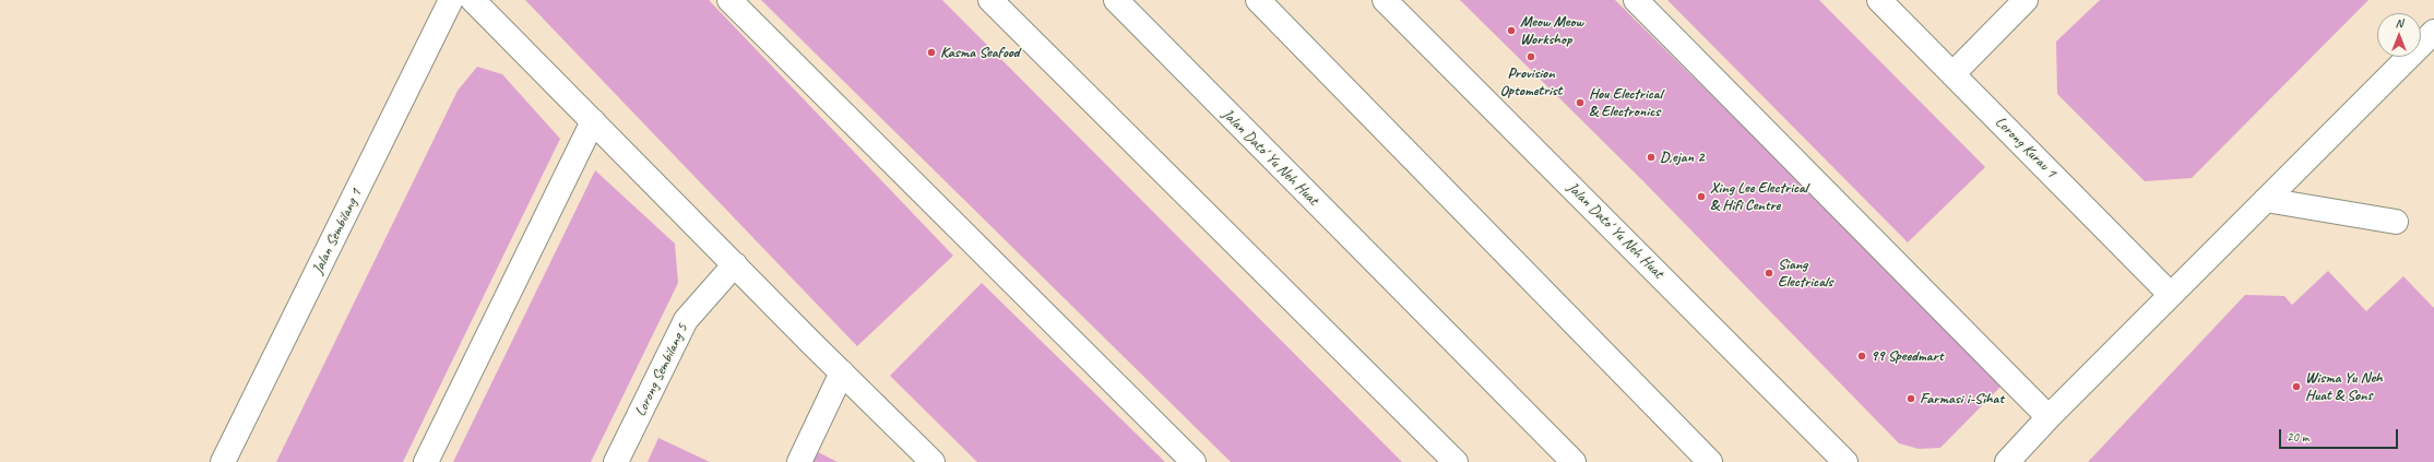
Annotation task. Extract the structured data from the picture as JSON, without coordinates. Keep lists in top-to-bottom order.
{
  "streets": {
    "street": [
      "Lorong Kurau 1",
      "Jalan Dato' Yu Neh Huat",
      "Jalan Sembilang 1",
      "Lorong Sembilang 5"
    ]
  },
  "places": [
    "Meow Meow Workshop",
    "Kasma Seafood",
    "Provision Optometrist",
    "Hou Electrical & Electronics",
    "D,ejan 2",
    "Xing Lee Electrical & Hifi Centre",
    "Siang Electricals",
    "99 Speedmart",
    "Wisma Yu Neh Huat & Sons",
    "Farmasi i-Sihat"
  ],
  "scale_bar": "20 m",
  "north": "top"
}
